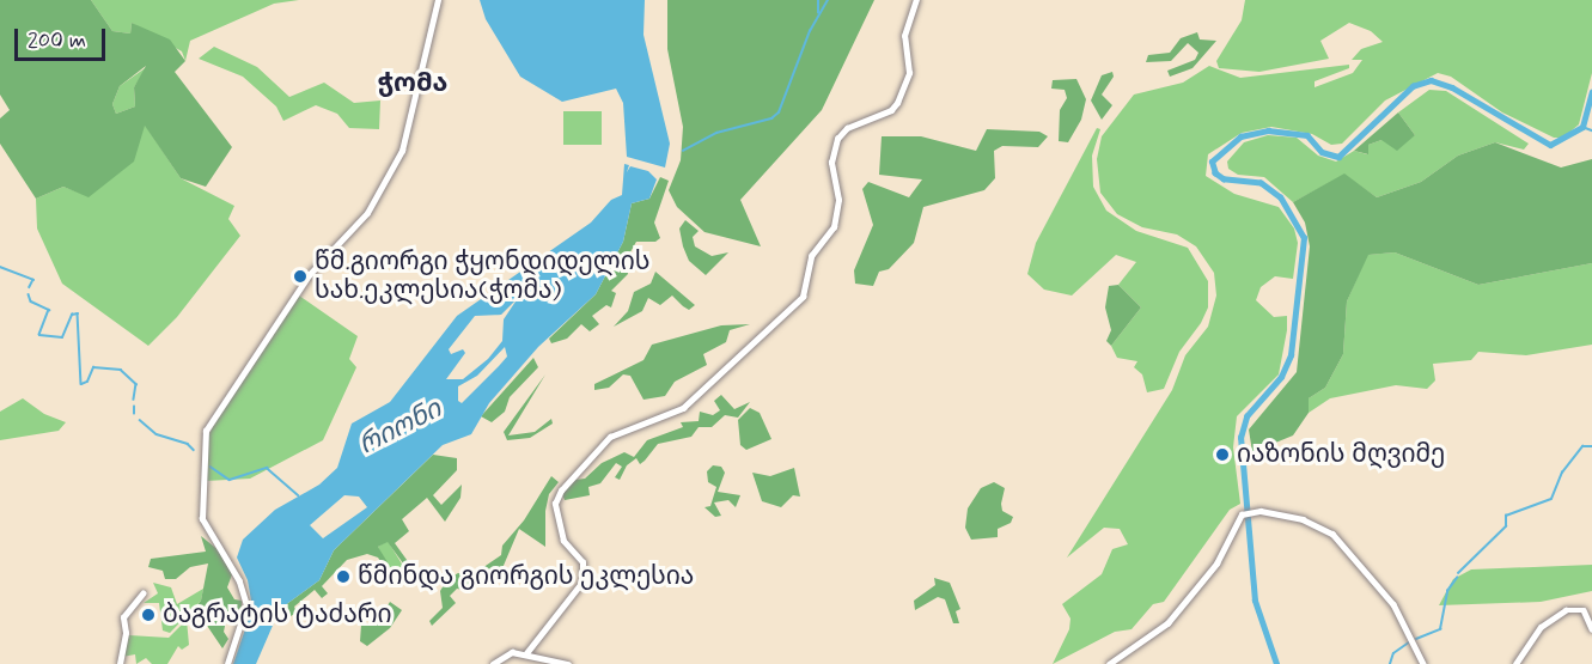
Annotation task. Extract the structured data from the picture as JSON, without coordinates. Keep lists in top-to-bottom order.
{
  "districts": ["ჭომა"],
  "water": ["რიონი"],
  "places": [
    "წმ.გიორგი ჭყონდიდელის სახ.ეკლესია(ჭომა)",
    "იაზონის მღვიმე",
    "წმინდა გიორგის ეკლესია",
    "ბაგრატის ტაძარი"
  ],
  "scale_bar": "200 m"
}
